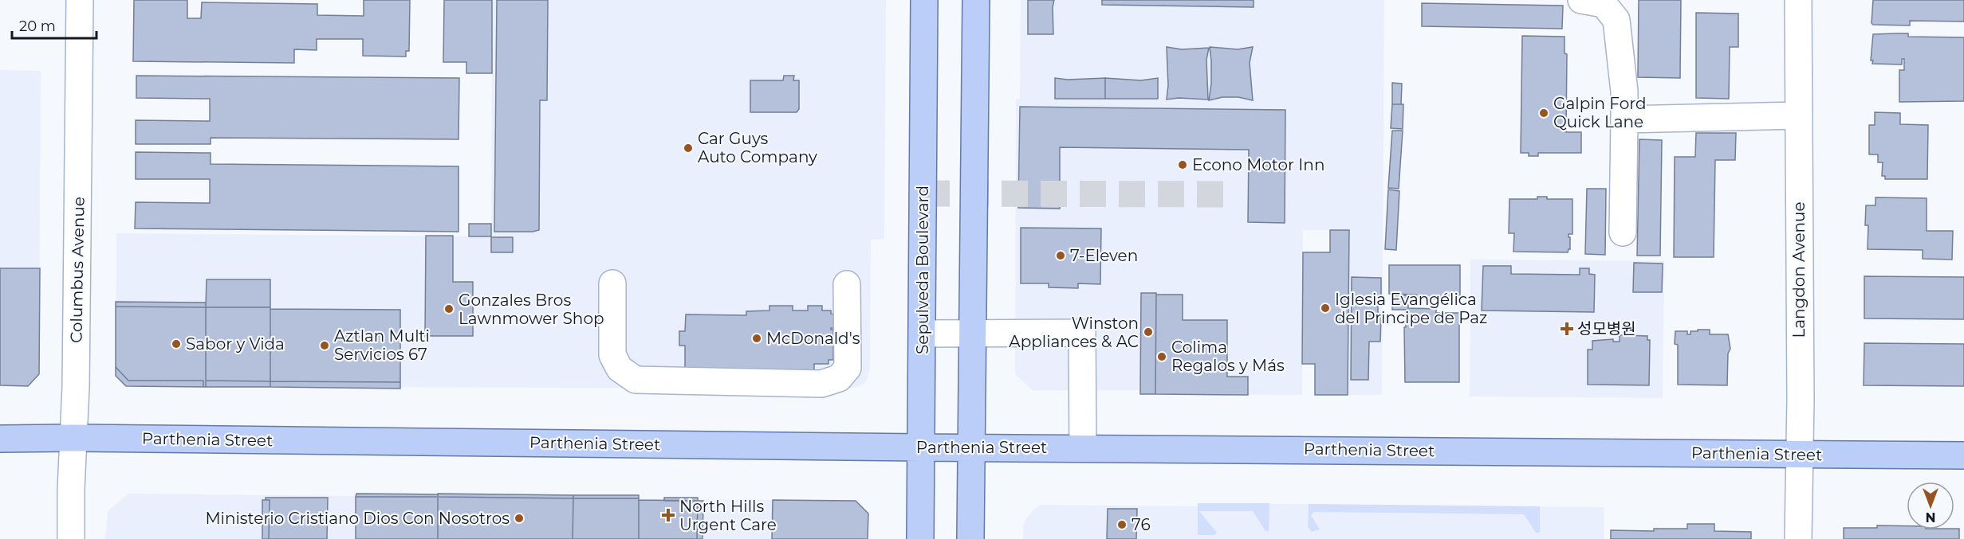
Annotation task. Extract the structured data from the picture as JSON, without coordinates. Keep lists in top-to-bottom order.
{
  "streets": {
    "main road": ["Sepulveda Boulevard", "Parthenia Street"],
    "street": ["Columbus Avenue", "Langdon Avenue"]
  },
  "crossings": [
    ["Columbus Avenue", "Parthenia Street"],
    ["Sepulveda Boulevard", "Parthenia Street"],
    ["Langdon Avenue", "Parthenia Street"]
  ],
  "places": {
    "other": [
      "Galpin Ford Quick Lane",
      "Car Guys Auto Company",
      "Econo Motor Inn",
      "7-Eleven",
      "Iglesia Evangélica del Principe de Paz",
      "Gonzales Bros Lawnmower Shop",
      "Winston Appliances & AC",
      "McDonald's",
      "Sabor y Vida",
      "Aztlan Multi Servicios 67",
      "Colima Regalos y Más",
      "Ministerio Cristiano Dios Con Nosotros",
      "76"
    ],
    "health": ["성모병원", "North Hills Urgent Care"]
  },
  "scale_bar": "20 m",
  "north": "bottom"
}
